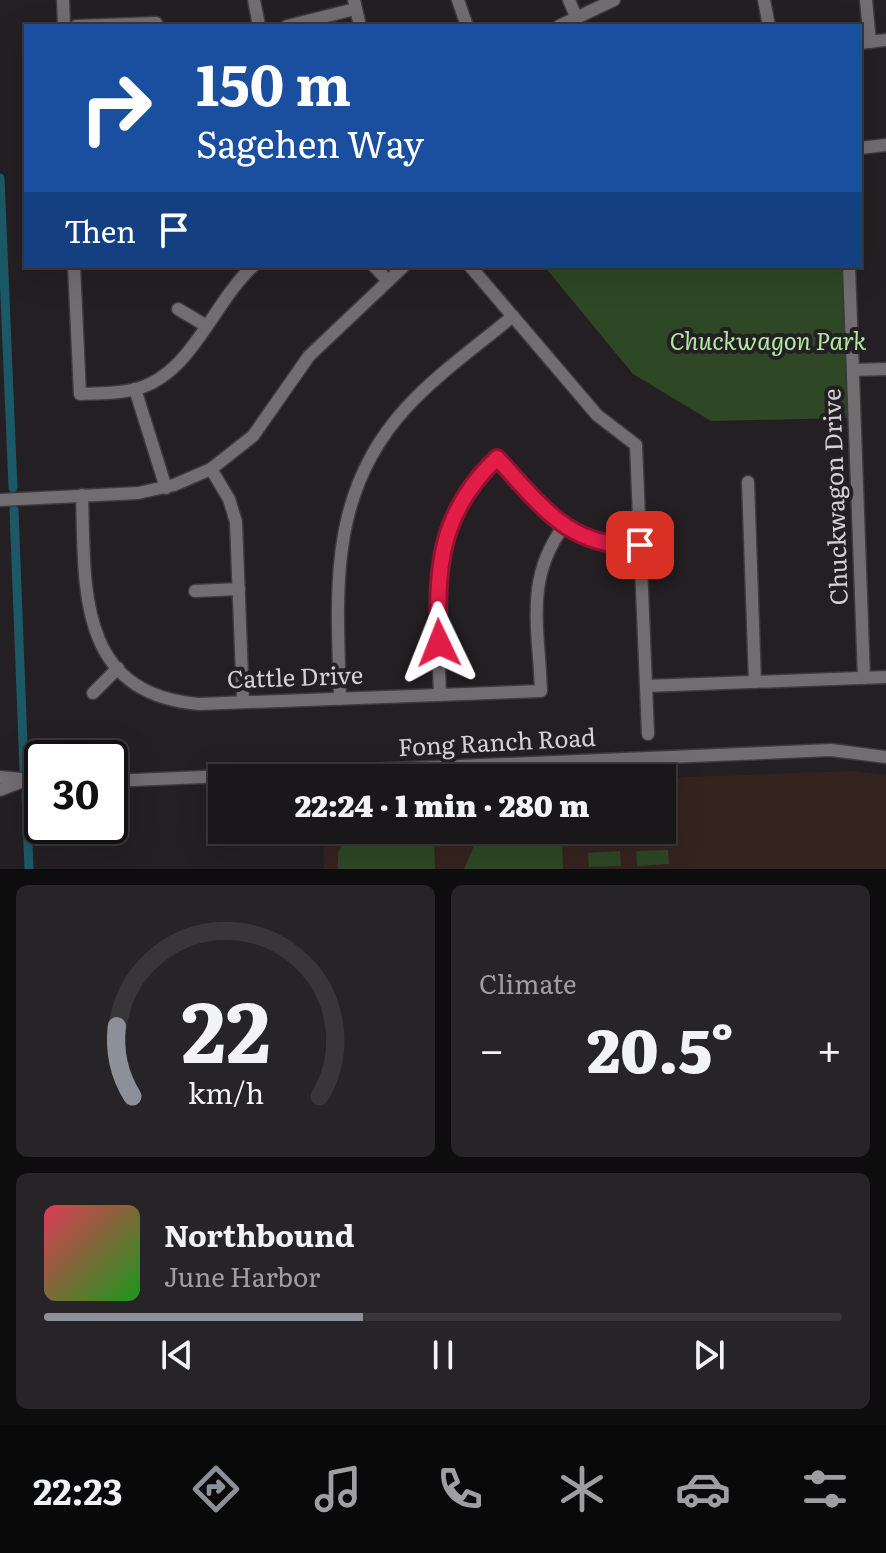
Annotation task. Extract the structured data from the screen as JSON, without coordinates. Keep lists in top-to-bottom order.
{
  "streets": {
    "street": ["Chuckwagon Drive", "Cattle Drive", "Fong Ranch Road"]
  },
  "parks": ["Chuckwagon Park"],
  "page": {
    "turn": ["150 m", "Sagehen Way"],
    "then": "Then",
    "limit": "30",
    "trip": "22:24 · 1 min · 280 m",
    "tile": "Climate",
    "heat": ["−", "20.5°", "+"],
    "song": ["Northbound", "June Harbor"],
    "tabs": "22:23",
    "gauge": ["22", "km/h"]
  }
}
